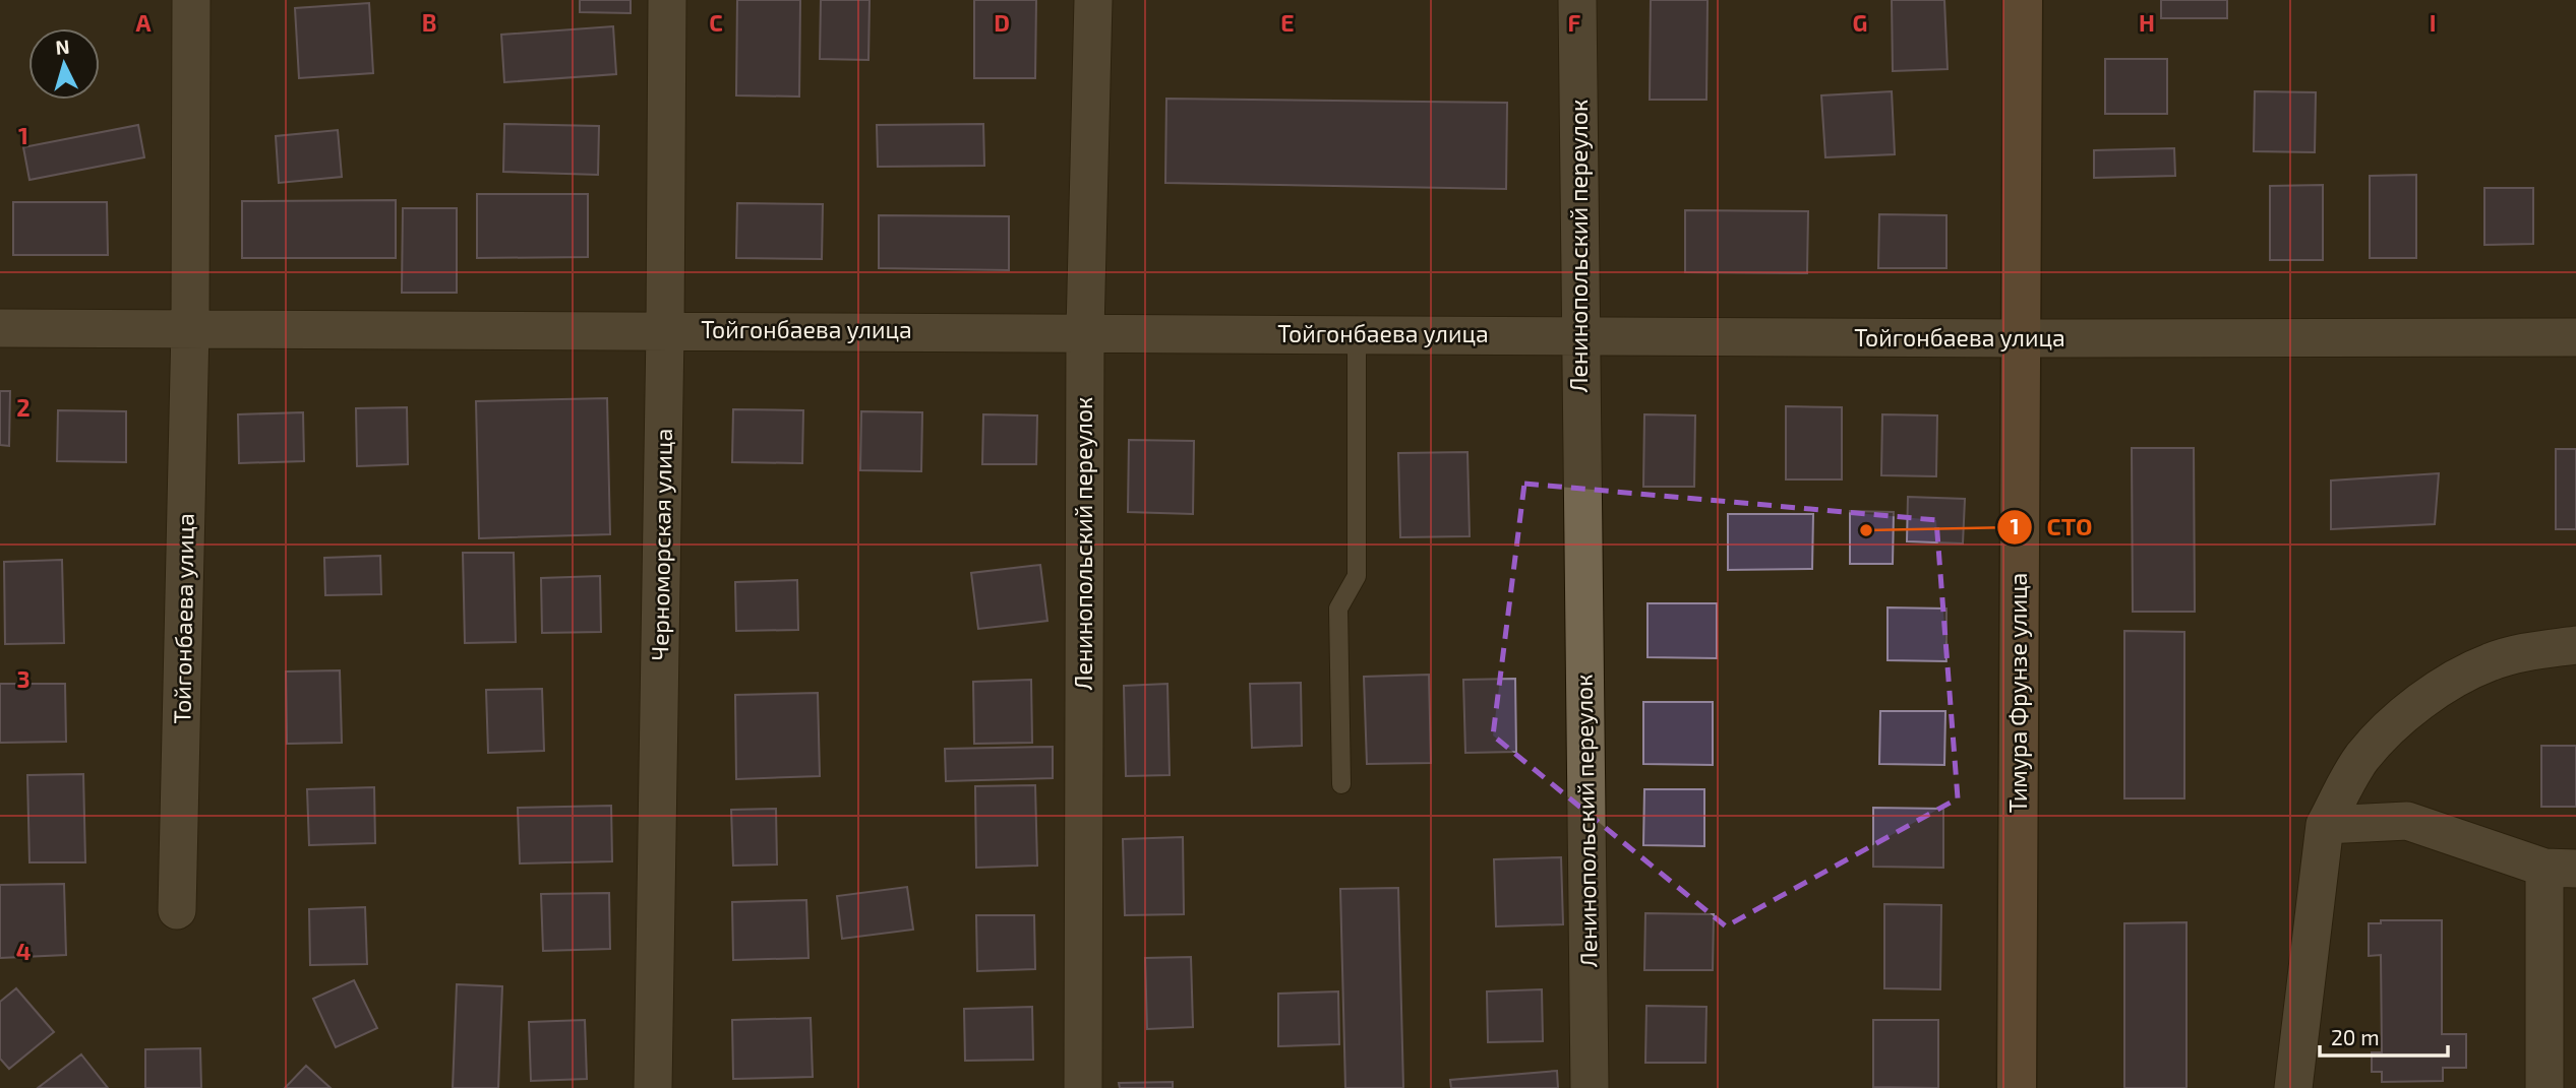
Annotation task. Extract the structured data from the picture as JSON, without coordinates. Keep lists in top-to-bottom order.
{
  "streets": {
    "main road": ["Тимура Фрунзе улица"],
    "street": ["Ленинопольский переулок", "Тойгонбаева улица", "Черноморская улица"]
  },
  "crossings": [
    ["Ленинопольский переулок", "Тойгонбаева улица"],
    ["Тойгонбаева улица", "Черноморская улица"],
    ["Тойгонбаева улица", "Тимура Фрунзе улица"]
  ],
  "places": ["СТО"],
  "scale_bar": "20 m",
  "north": "top",
  "grid": {
    "columns": [
      "A",
      "B",
      "C",
      "D",
      "E",
      "F",
      "G",
      "H",
      "I"
    ],
    "rows": [
      "1",
      "2",
      "3",
      "4"
    ]
  }
}
